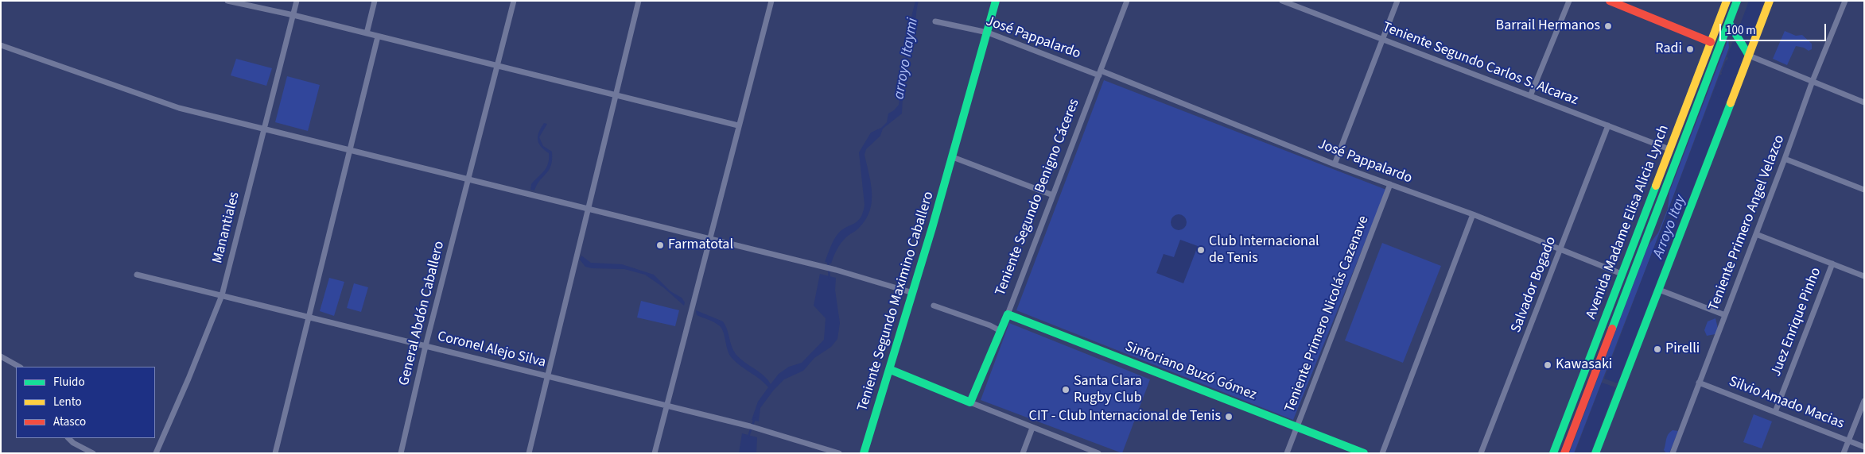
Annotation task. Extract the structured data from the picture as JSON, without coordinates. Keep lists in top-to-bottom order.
{
  "streets": {
    "main road": [
      "Teniente Segundo Benigno Cáceres",
      "Avenida Madame Elisa Alicia Lynch",
      "Teniente Segundo Maximino Caballero",
      "Sinforiano Buzó Gómez"
    ],
    "street": [
      "José Pappalardo",
      "Teniente Segundo Carlos S. Alcaraz",
      "Teniente Primero Angel Velazco",
      "Manantiales",
      "Salvador Bogado",
      "General Abdón Caballero",
      "Teniente Primero Nicolás Cazenave",
      "Juez Enrique Pinho",
      "Coronel Alejo Silva",
      "Silvio Amado Macias"
    ]
  },
  "crossings": [
    ["José Pappalardo", "Teniente Segundo Benigno Cáceres"],
    ["José Pappalardo", "Avenida Madame Elisa Alicia Lynch"],
    ["José Pappalardo", "Salvador Bogado"],
    ["José Pappalardo", "Teniente Segundo Maximino Caballero"],
    ["José Pappalardo", "Teniente Primero Nicolás Cazenave"],
    ["Teniente Segundo Carlos S. Alcaraz", "Avenida Madame Elisa Alicia Lynch"],
    ["Teniente Segundo Carlos S. Alcaraz", "Salvador Bogado"],
    ["Teniente Segundo Benigno Cáceres", "Sinforiano Buzó Gómez"],
    ["Teniente Primero Angel Velazco", "Silvio Amado Macias"],
    ["Manantiales", "Coronel Alejo Silva"],
    ["General Abdón Caballero", "Coronel Alejo Silva"],
    ["Teniente Primero Nicolás Cazenave", "Sinforiano Buzó Gómez"],
    ["Juez Enrique Pinho", "Silvio Amado Macias"]
  ],
  "water": ["arroyo Itaymi", "Arroyo Itay"],
  "places": [
    "Barrail Hermanos",
    "Radi",
    "Farmatotal",
    "Club Internacional de Tenis",
    "Pirelli",
    "Kawasaki",
    "Santa Clara Rugby Club",
    "CIT - Club Internacional de Tenis"
  ],
  "legend": ["Fluido", "Lento", "Atasco"],
  "scale_bar": "100 m"
}
